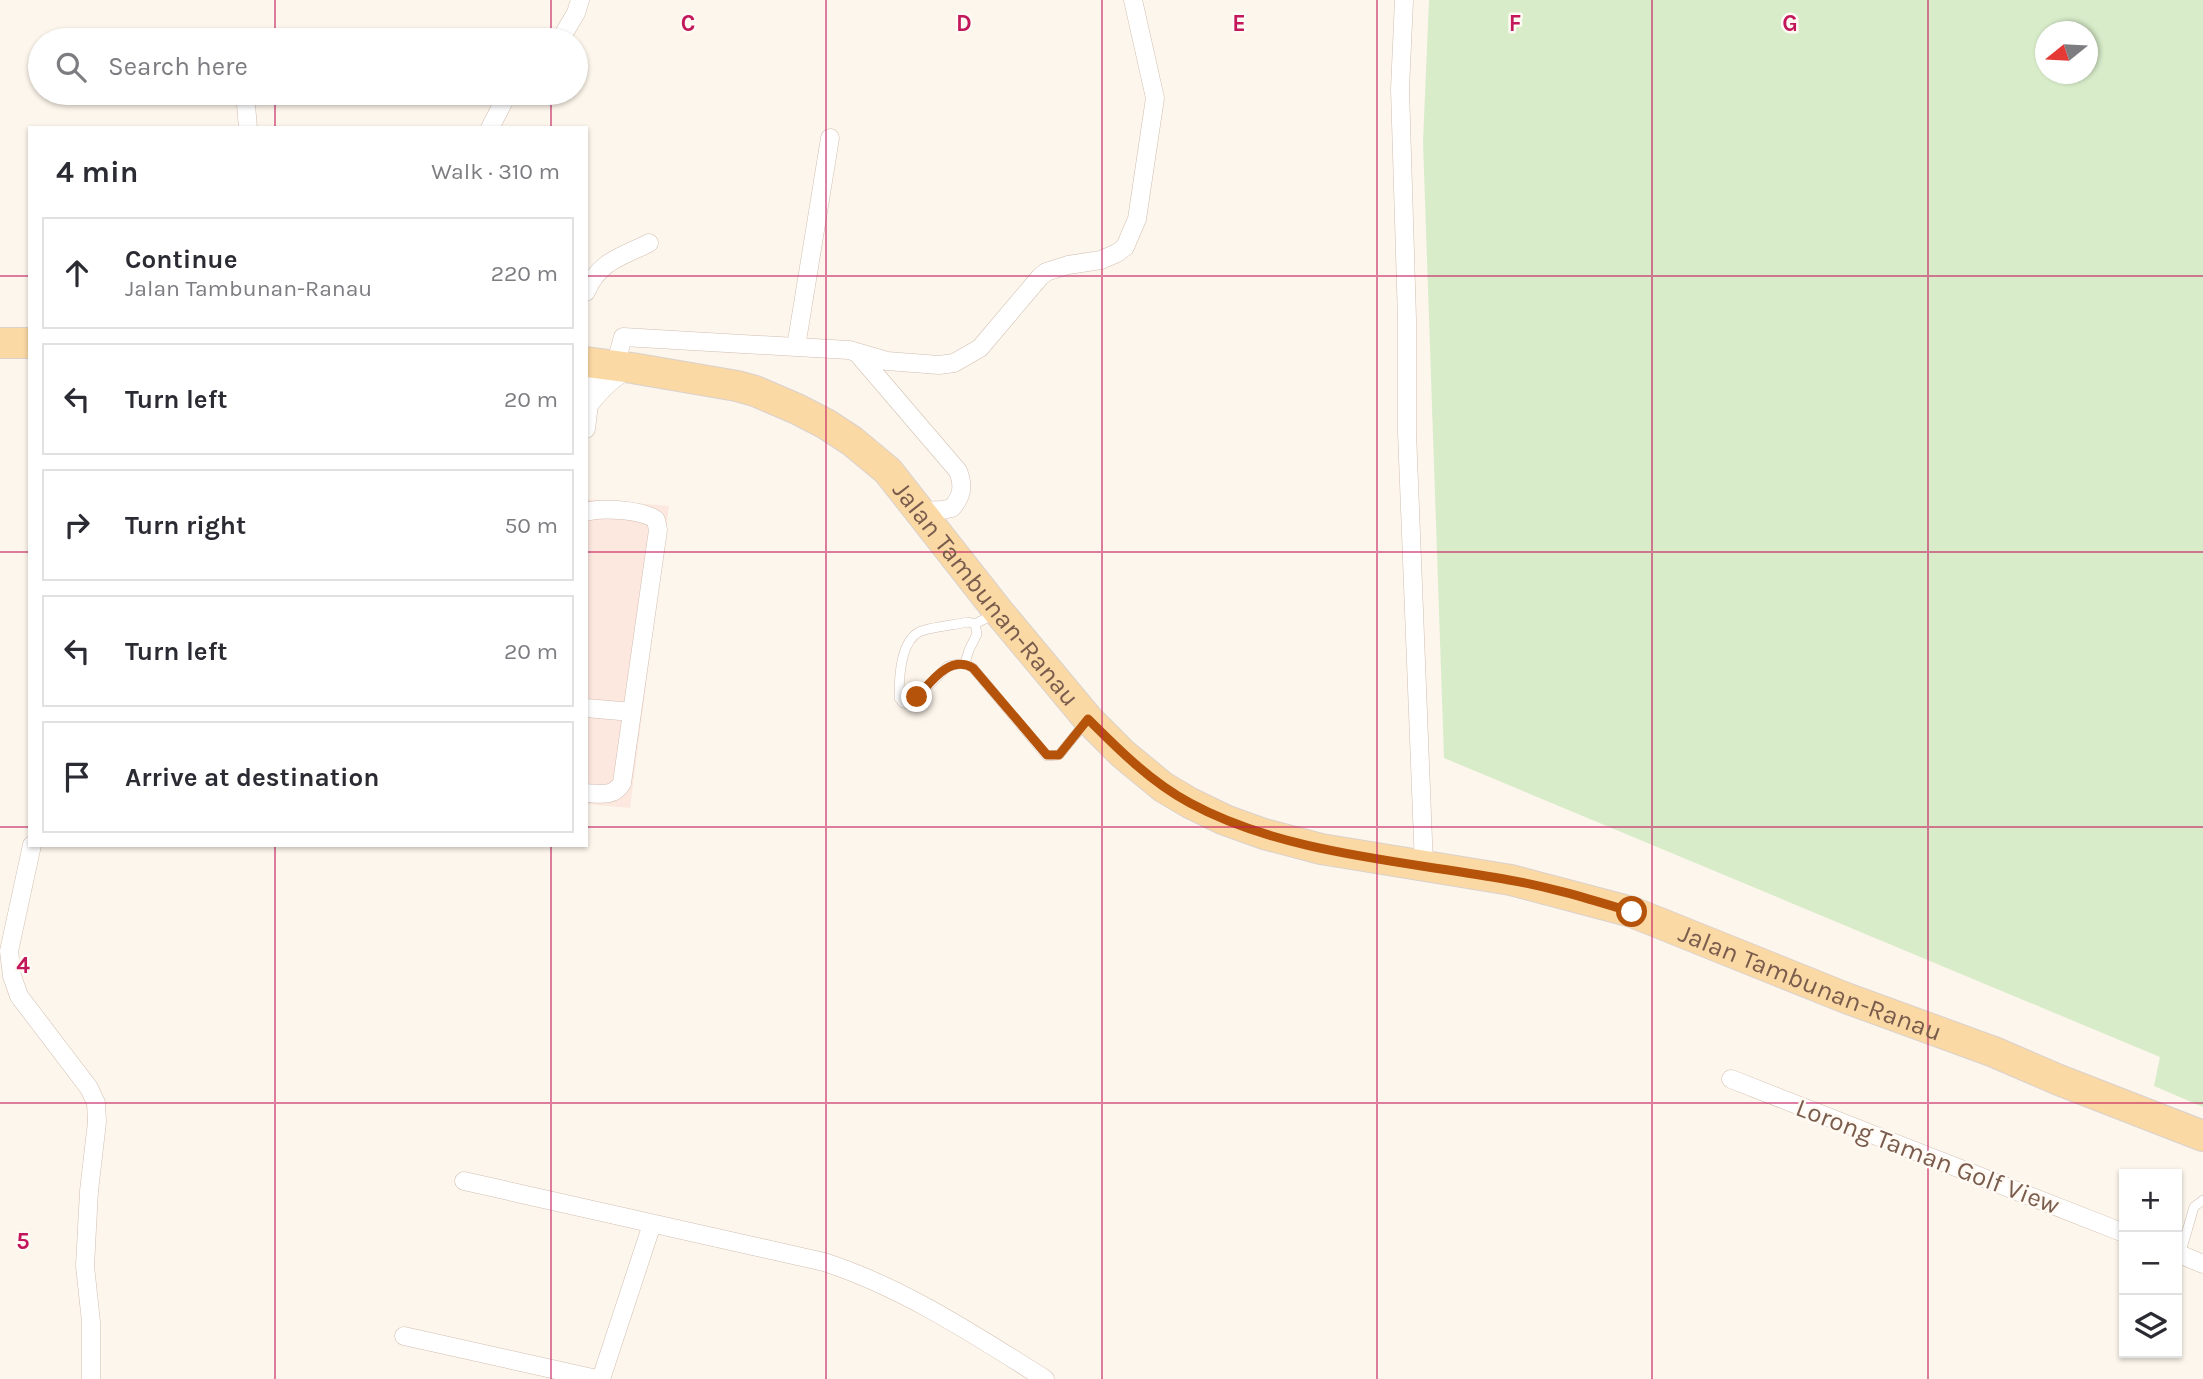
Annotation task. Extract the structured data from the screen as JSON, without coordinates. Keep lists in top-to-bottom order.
{
  "streets": {
    "main road": ["Jalan Tambunan-Ranau"],
    "street": ["Lorong Taman Golf View"]
  },
  "north": "left",
  "page": {
    "search": "Search here",
    "heading": ["4 min", "Walk · 310 m"],
    "list": [
      ["Continue", "Jalan Tambunan-Ranau", "220 m"],
      ["Turn left", "20 m"],
      ["Turn right", "50 m"],
      ["Turn left", "20 m"],
      "Arrive at destination"
    ],
    "map_buttons": ["+", "−"]
  },
  "grid": {
    "columns": [
      "C",
      "D",
      "E",
      "F",
      "G"
    ],
    "rows": ["4", "5"]
  }
}
